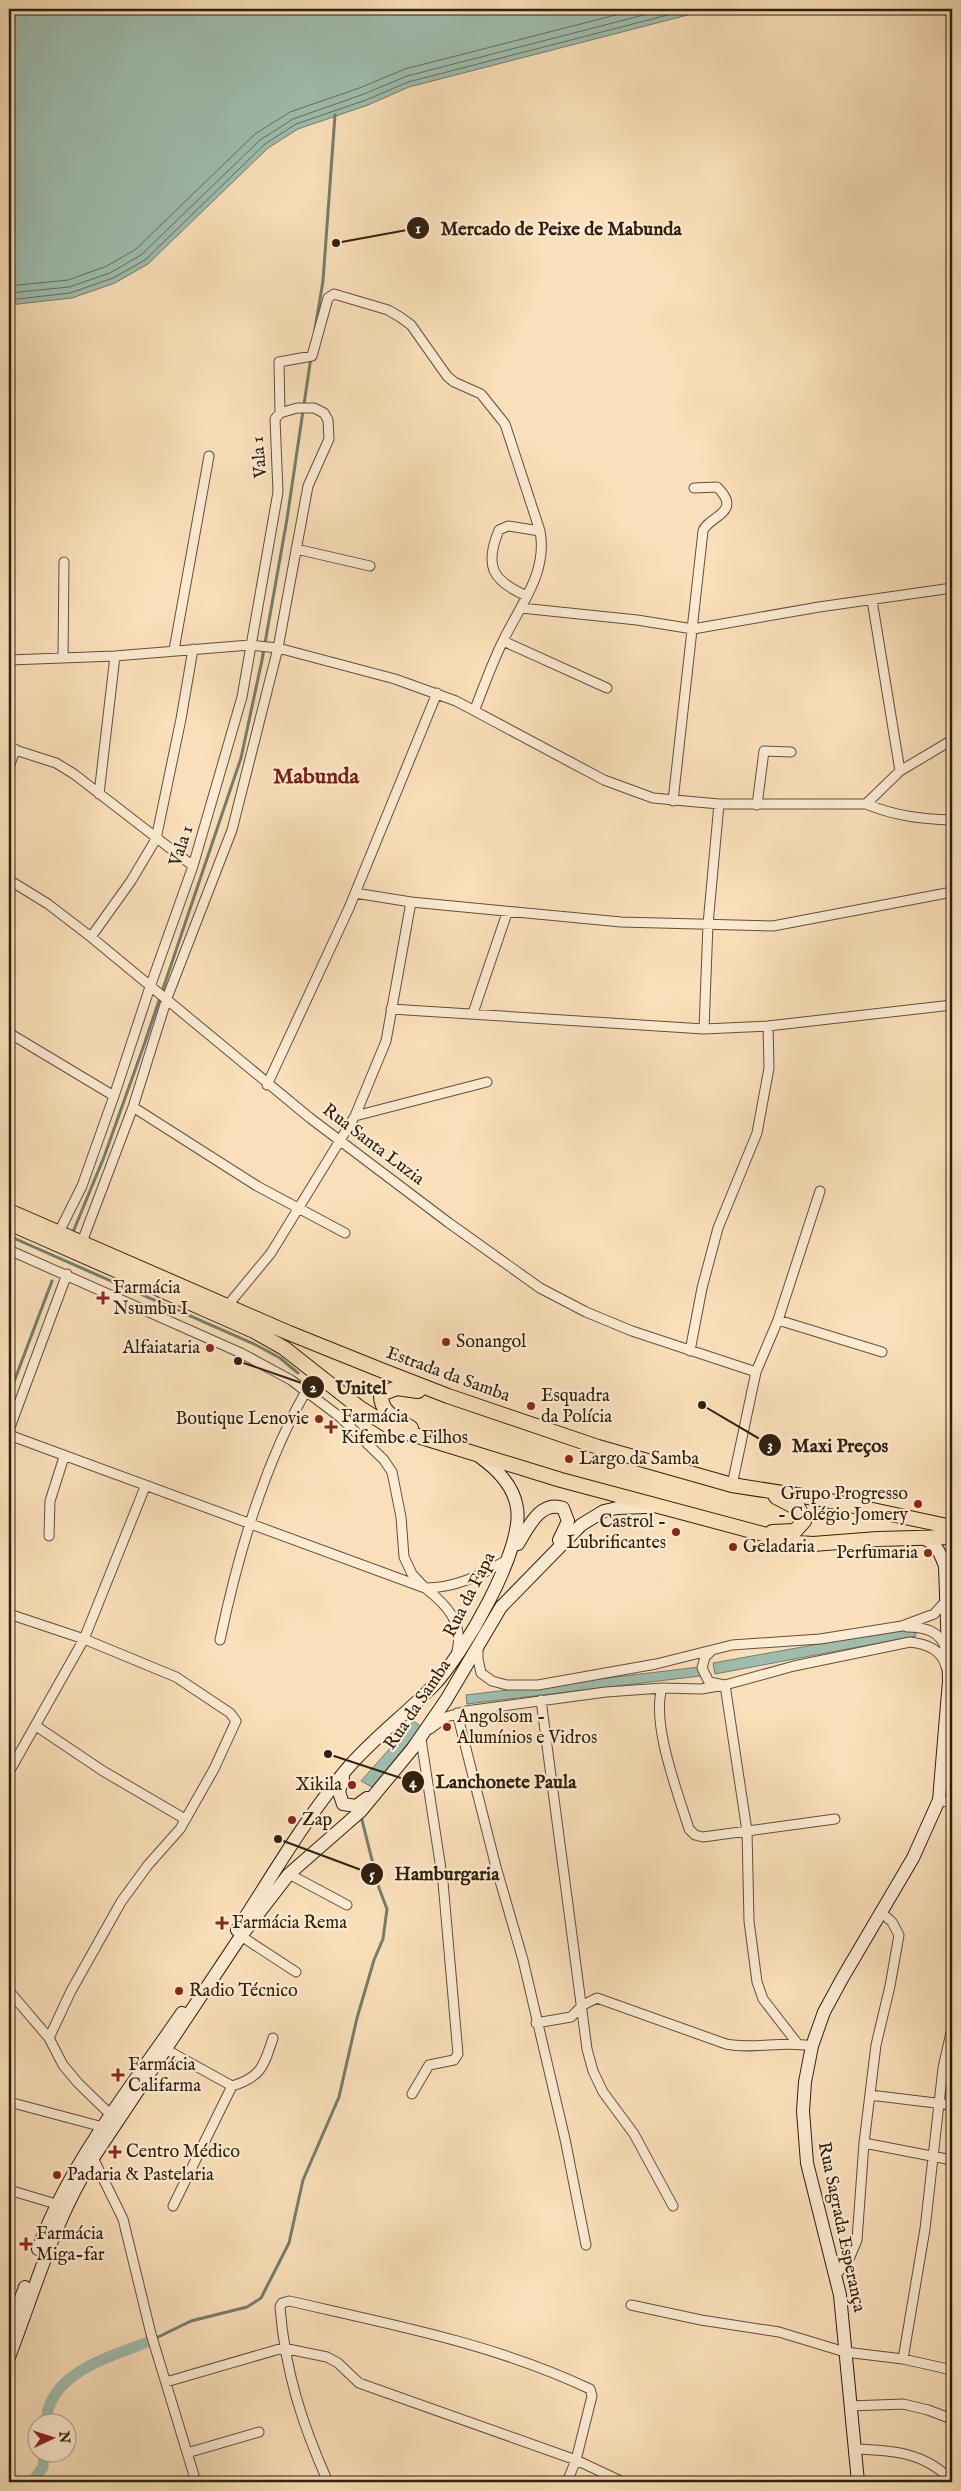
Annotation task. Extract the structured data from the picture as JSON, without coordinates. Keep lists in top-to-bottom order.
{
  "streets": {
    "main road": [
      "Estrada da Samba",
      "Rua da Fapa",
      "Rua da Samba",
      "Rua Sagrada Esperança"
    ],
    "street": ["Vala 1", "Rua Santa Luzia"]
  },
  "crossings": [
    ["Vala 1", "Rua Santa Luzia"],
    ["Vala 1", "Estrada da Samba"],
    ["Estrada da Samba", "Rua da Fapa"],
    ["Estrada da Samba", "Rua da Samba"],
    ["Estrada da Samba", "Rua Sagrada Esperança"]
  ],
  "districts": ["Mabunda"],
  "places": {
    "other": [
      "Mercado de Peixe de Mabunda",
      "Sonangol",
      "Alfaiataria",
      "Unitel",
      "Maxi Preços",
      "Esquadra da Polícia",
      "Boutique Lenovie",
      "Largo da Samba",
      "Grupo Progresso - Colégio Jomery",
      "Castrol - Lubrificantes",
      "Geladaria",
      "Perfumaria",
      "Angolsom - Alumínios e Vidros",
      "Lanchonete Paula",
      "Xikila",
      "Zap",
      "Hamburgaria",
      "Radio Técnico",
      "Padaria & Pastelaria"
    ],
    "health": [
      "Farmácia Nsumbu I",
      "Farmácia Kifembe e Filhos",
      "Farmácia Rema",
      "Farmácia Califarma",
      "Centro Médico",
      "Farmácia Miga-far"
    ]
  },
  "north": "right"
}
